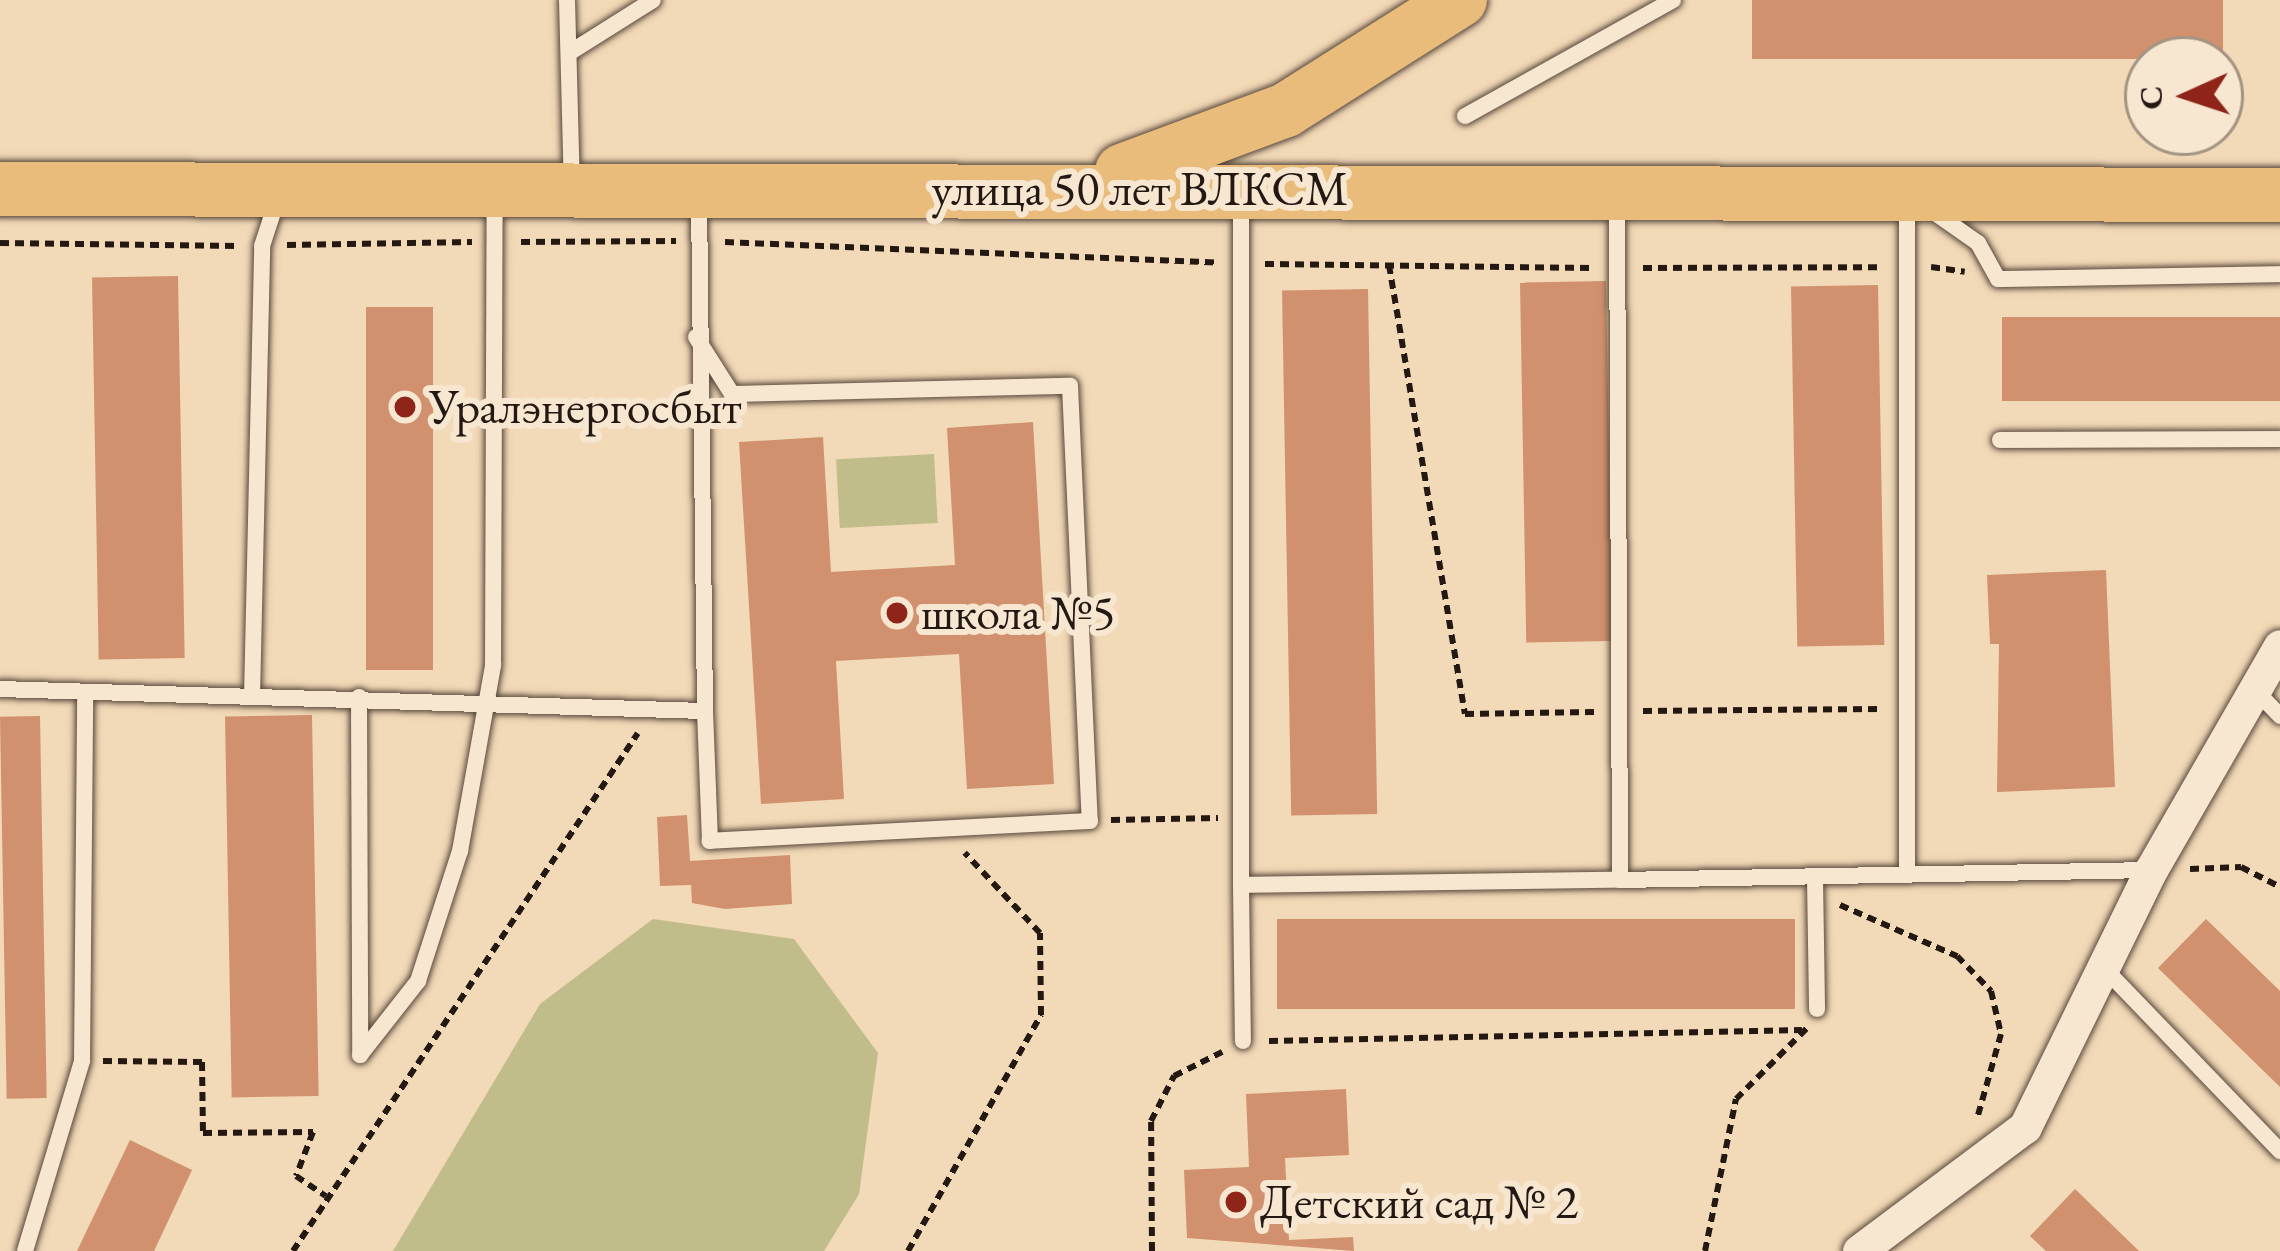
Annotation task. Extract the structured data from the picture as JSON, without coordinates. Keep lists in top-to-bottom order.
{
  "streets": {
    "main road": ["улица 50 лет ВЛКСМ"]
  },
  "places": ["Уралэнергосбыт", "школа №5", "Детский сад № 2"],
  "north": "left"
}
